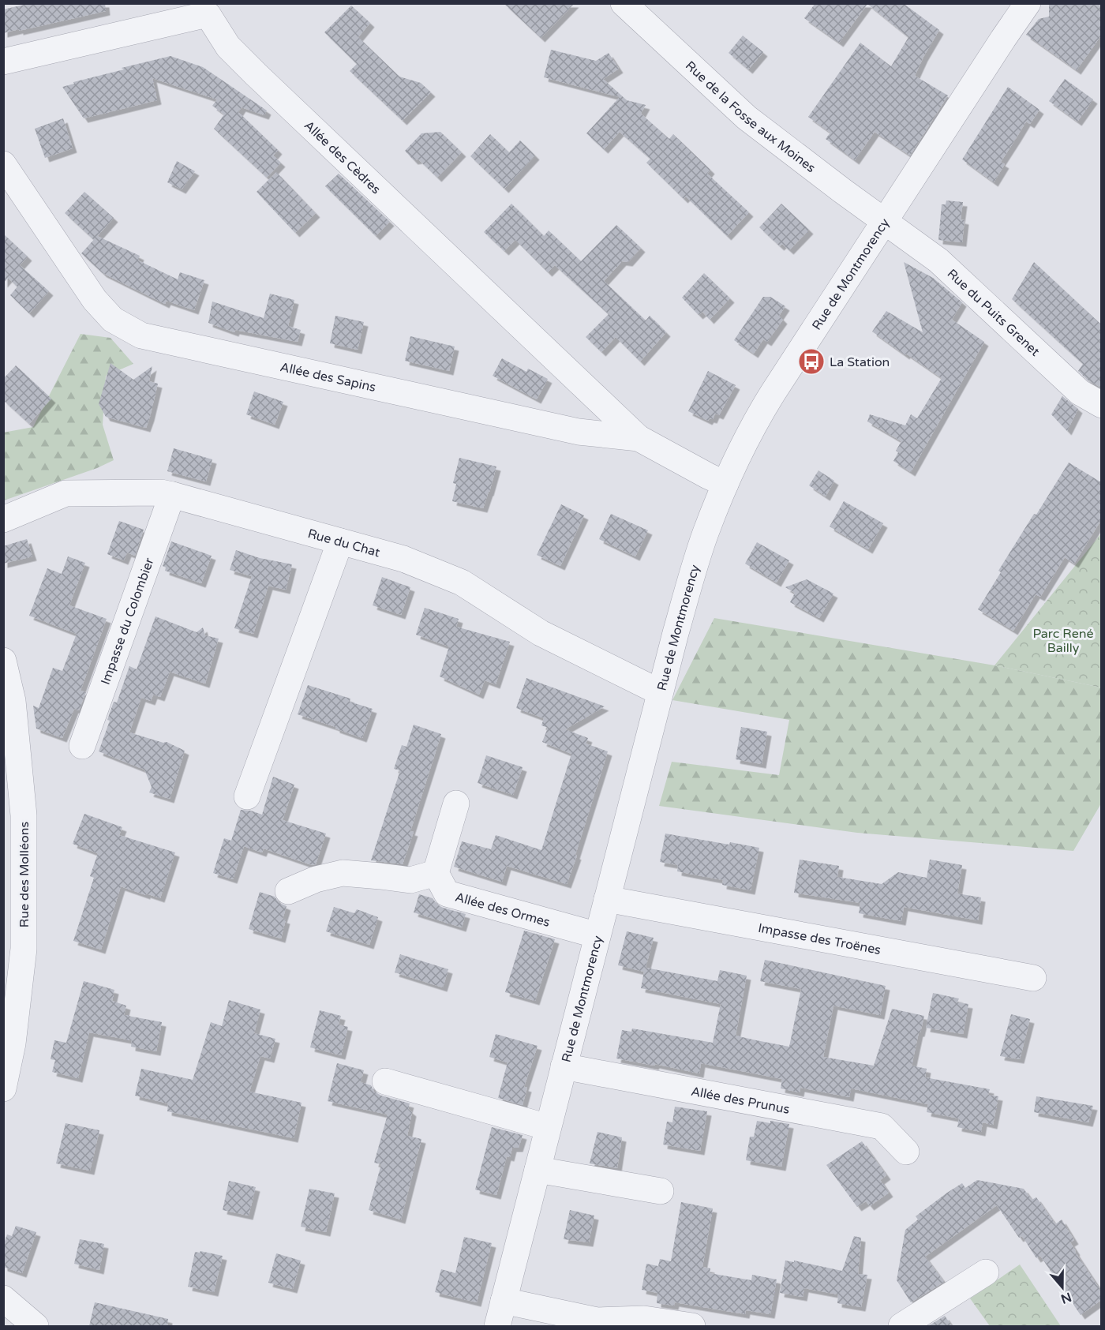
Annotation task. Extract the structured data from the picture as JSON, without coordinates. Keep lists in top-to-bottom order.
{
  "streets": {
    "street": [
      "Rue de la Fosse aux Moines",
      "Allée des Cèdres",
      "Rue de Montmorency",
      "Rue du Puits Grenet",
      "Allée des Sapins",
      "Rue du Chat",
      "Impasse du Colombier",
      "Rue des Molléons",
      "Allée des Ormes",
      "Impasse des Troënes",
      "Allée des Prunus"
    ]
  },
  "crossings": [
    ["Rue de la Fosse aux Moines", "Rue de Montmorency"],
    ["Rue de la Fosse aux Moines", "Rue du Puits Grenet"],
    ["Allée des Cèdres", "Allée des Sapins"],
    ["Rue de Montmorency", "Rue du Puits Grenet"],
    ["Rue de Montmorency", "Allée des Sapins"],
    ["Rue de Montmorency", "Rue du Chat"],
    ["Rue de Montmorency", "Allée des Ormes"],
    ["Rue de Montmorency", "Impasse des Troënes"],
    ["Rue de Montmorency", "Allée des Prunus"],
    ["Rue du Chat", "Impasse du Colombier"]
  ],
  "parks": ["Parc René Bailly"],
  "places": {
    "bus stop": ["La Station"]
  },
  "north": "bottom"
}
